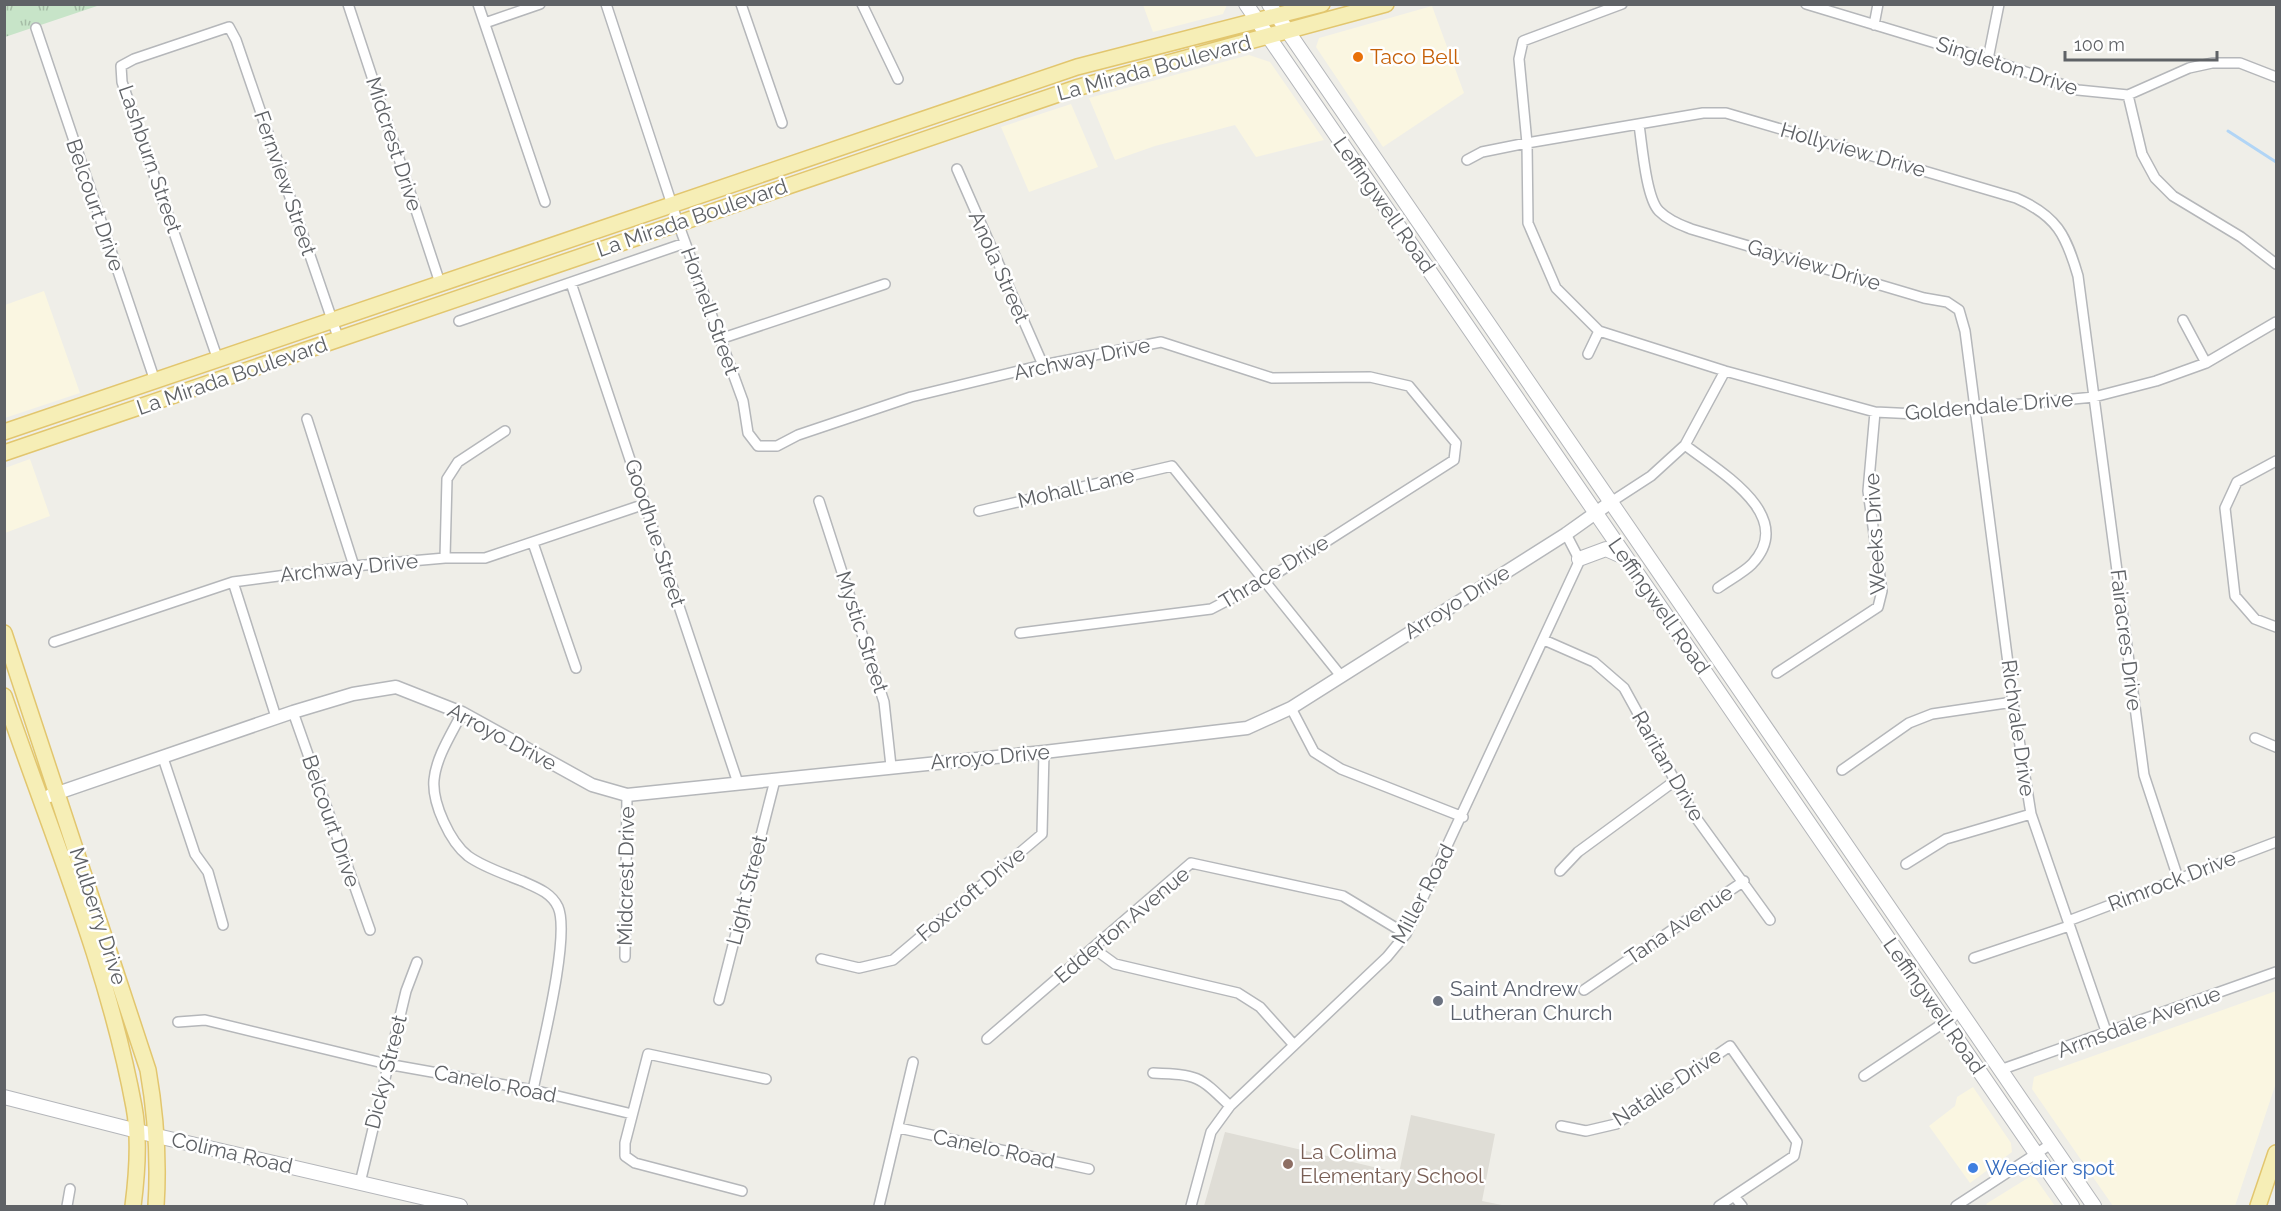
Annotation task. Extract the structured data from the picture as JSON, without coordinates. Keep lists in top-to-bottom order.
{
  "streets": {
    "main road": [
      "La Mirada Boulevard",
      "Leffingwell Road",
      "Mulberry Drive",
      "Colima Road"
    ],
    "street": [
      "Singleton Drive",
      "Midcrest Drive",
      "Hollyview Drive",
      "Lashburn Street",
      "Fernview Street",
      "Belcourt Drive",
      "Gayview Drive",
      "Anola Street",
      "Hornell Street",
      "Archway Drive",
      "Goldendale Drive",
      "Mohall Lane",
      "Goodhue Street",
      "Weeks Drive",
      "Thrace Drive",
      "Arroyo Drive",
      "Mystic Street",
      "Fairacres Drive",
      "Richvale Drive",
      "Raritan Drive",
      "Rimrock Drive",
      "Light Street",
      "Foxcroft Drive",
      "Miller Road",
      "Edderton Avenue",
      "Tana Avenue",
      "Armsdale Avenue",
      "Dicky Street",
      "Canelo Road",
      "Natalie Drive"
    ]
  },
  "crossings": [
    ["La Mirada Boulevard", "Midcrest Drive"],
    ["La Mirada Boulevard", "Lashburn Street"],
    ["La Mirada Boulevard", "Fernview Street"],
    ["La Mirada Boulevard", "Belcourt Drive"],
    ["La Mirada Boulevard", "Leffingwell Road"],
    ["La Mirada Boulevard", "Hornell Street"],
    ["La Mirada Boulevard", "Goodhue Street"],
    ["Midcrest Drive", "Arroyo Drive"],
    ["Hollyview Drive", "Gayview Drive"],
    ["Hollyview Drive", "Goldendale Drive"],
    ["Hollyview Drive", "Fairacres Drive"],
    ["Lashburn Street", "Fernview Street"],
    ["Belcourt Drive", "Arroyo Drive"],
    ["Leffingwell Road", "Arroyo Drive"],
    ["Leffingwell Road", "Armsdale Avenue"],
    ["Gayview Drive", "Goldendale Drive"],
    ["Gayview Drive", "Richvale Drive"],
    ["Anola Street", "Archway Drive"],
    ["Hornell Street", "Archway Drive"],
    ["Archway Drive", "Goodhue Street"],
    ["Archway Drive", "Thrace Drive"],
    ["Goldendale Drive", "Weeks Drive"],
    ["Goldendale Drive", "Arroyo Drive"],
    ["Goldendale Drive", "Fairacres Drive"],
    ["Goldendale Drive", "Richvale Drive"],
    ["Mohall Lane", "Thrace Drive"],
    ["Goodhue Street", "Arroyo Drive"],
    ["Arroyo Drive", "Mystic Street"],
    ["Arroyo Drive", "Light Street"],
    ["Arroyo Drive", "Foxcroft Drive"],
    ["Arroyo Drive", "Mulberry Drive"],
    ["Fairacres Drive", "Rimrock Drive"],
    ["Richvale Drive", "Rimrock Drive"],
    ["Richvale Drive", "Armsdale Avenue"],
    ["Raritan Drive", "Miller Road"],
    ["Raritan Drive", "Tana Avenue"],
    ["Miller Road", "Edderton Avenue"],
    ["Mulberry Drive", "Colima Road"],
    ["Dicky Street", "Canelo Road"],
    ["Dicky Street", "Colima Road"]
  ],
  "places": [
    "Taco Bell",
    "Saint Andrew Lutheran Church",
    "La Colima Elementary School",
    "Weedier spot"
  ],
  "scale_bar": "100 m"
}
